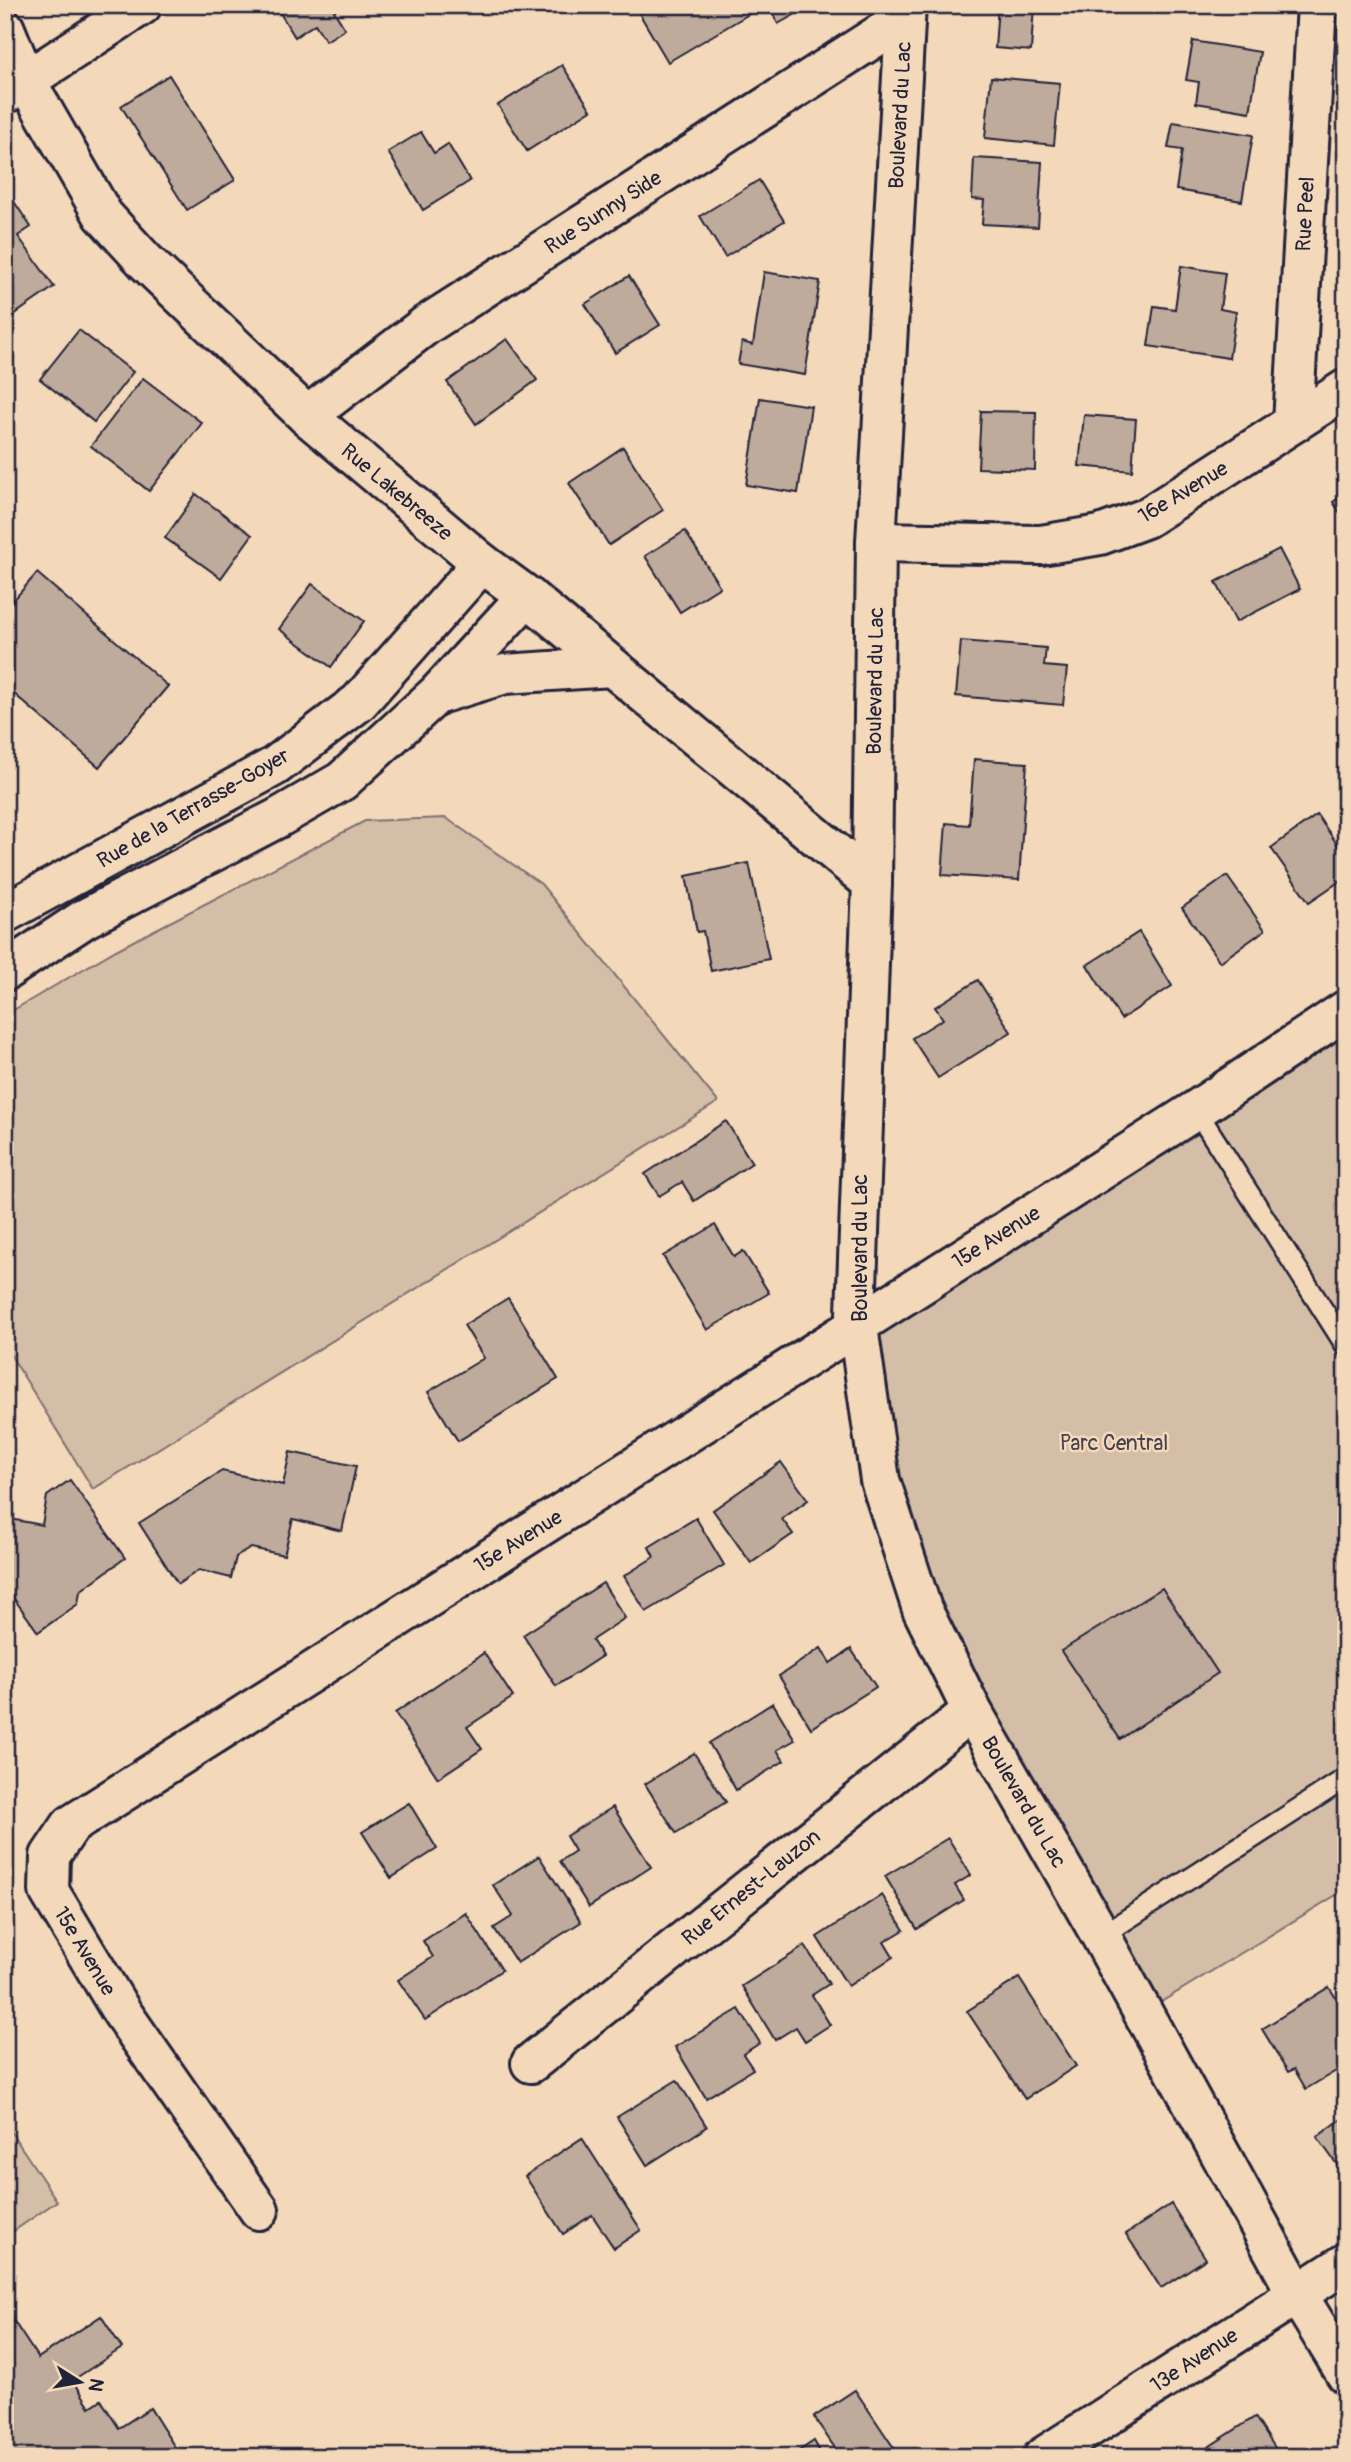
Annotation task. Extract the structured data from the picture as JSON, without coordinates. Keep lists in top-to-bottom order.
{
  "streets": {
    "street": [
      "Boulevard du Lac",
      "Rue Sunny Side",
      "Rue Peel",
      "Rue Lakebreeze",
      "16e Avenue",
      "Rue de la Terrasse-Goyer",
      "15e Avenue",
      "Rue Ernest-Lauzon",
      "13e Avenue"
    ]
  },
  "crossings": [
    ["Boulevard du Lac", "Rue Sunny Side"],
    ["Boulevard du Lac", "Rue Lakebreeze"],
    ["Boulevard du Lac", "16e Avenue"],
    ["Boulevard du Lac", "15e Avenue"],
    ["Boulevard du Lac", "Rue Ernest-Lauzon"],
    ["Boulevard du Lac", "13e Avenue"],
    ["Rue Sunny Side", "Rue Lakebreeze"],
    ["Rue Peel", "16e Avenue"],
    ["Rue Lakebreeze", "Rue de la Terrasse-Goyer"]
  ],
  "parks": ["Parc Central"],
  "north": "right"
}
